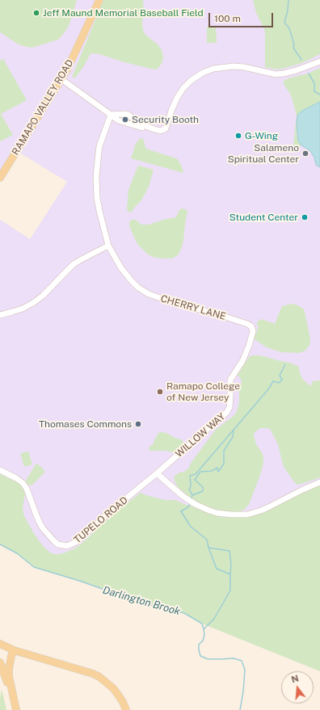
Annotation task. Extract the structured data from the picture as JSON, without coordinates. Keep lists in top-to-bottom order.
{
  "streets": {
    "main road": ["RAMAPO VALLEY ROAD"],
    "street": ["CHERRY LANE", "WILLOW WAY", "TUPELO ROAD"]
  },
  "crossings": [
    ["CHERRY LANE", "WILLOW WAY"],
    ["WILLOW WAY", "TUPELO ROAD"]
  ],
  "water": ["Darlington Brook"],
  "places": [
    "Jeff Maund Memorial Baseball Field",
    "Security Booth",
    "G-Wing",
    "Salameno Spiritual Center",
    "Student Center",
    "Ramapo College of New Jersey",
    "Thomases Commons"
  ],
  "scale_bar": "100 m",
  "north": "top"
}
